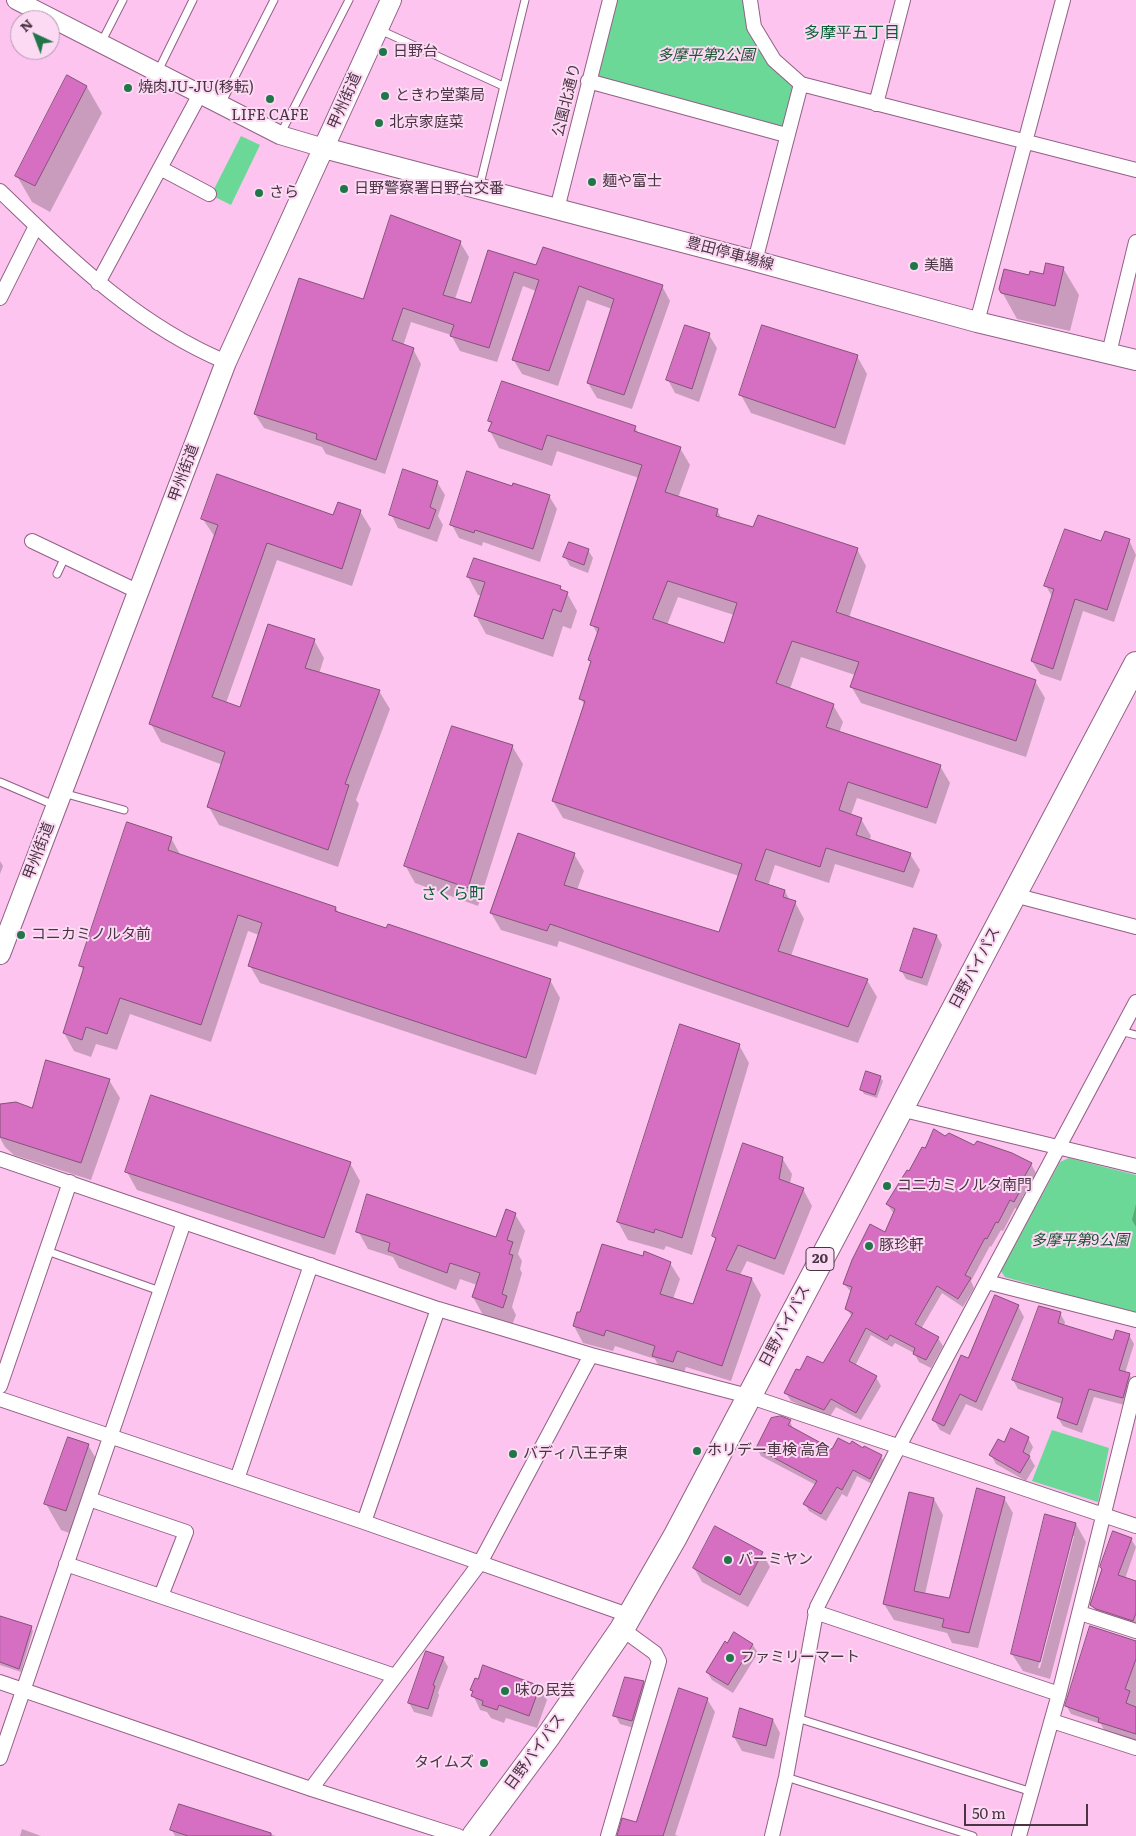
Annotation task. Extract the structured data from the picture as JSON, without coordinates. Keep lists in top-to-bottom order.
{
  "streets": {
    "highway": ["日野バイパス", "20"],
    "main road": ["甲州街道", "豊田停車場線"],
    "street": ["公園北通り"]
  },
  "crossings": [
    ["公園北通り", "豊田停車場線"],
    ["甲州街道", "豊田停車場線"]
  ],
  "districts": ["多摩平五丁目", "さくら町"],
  "parks": ["多摩平第2公園", "多摩平第9公園"],
  "places": [
    "日野台",
    "焼肉JU-JU(移転)",
    "ときわ堂薬局",
    "LIFE CAFE",
    "北京家庭菜",
    "麺や富士",
    "日野警察署日野台交番",
    "さら",
    "美膳",
    "コニカミノルタ前",
    "コニカミノルタ南門",
    "豚珍軒",
    "ホリデー車検 高倉",
    "バディ八王子東",
    "バーミヤン",
    "ファミリーマート",
    "味の民芸",
    "タイムズ"
  ],
  "scale_bar": "50 m",
  "north": "top left"
}
